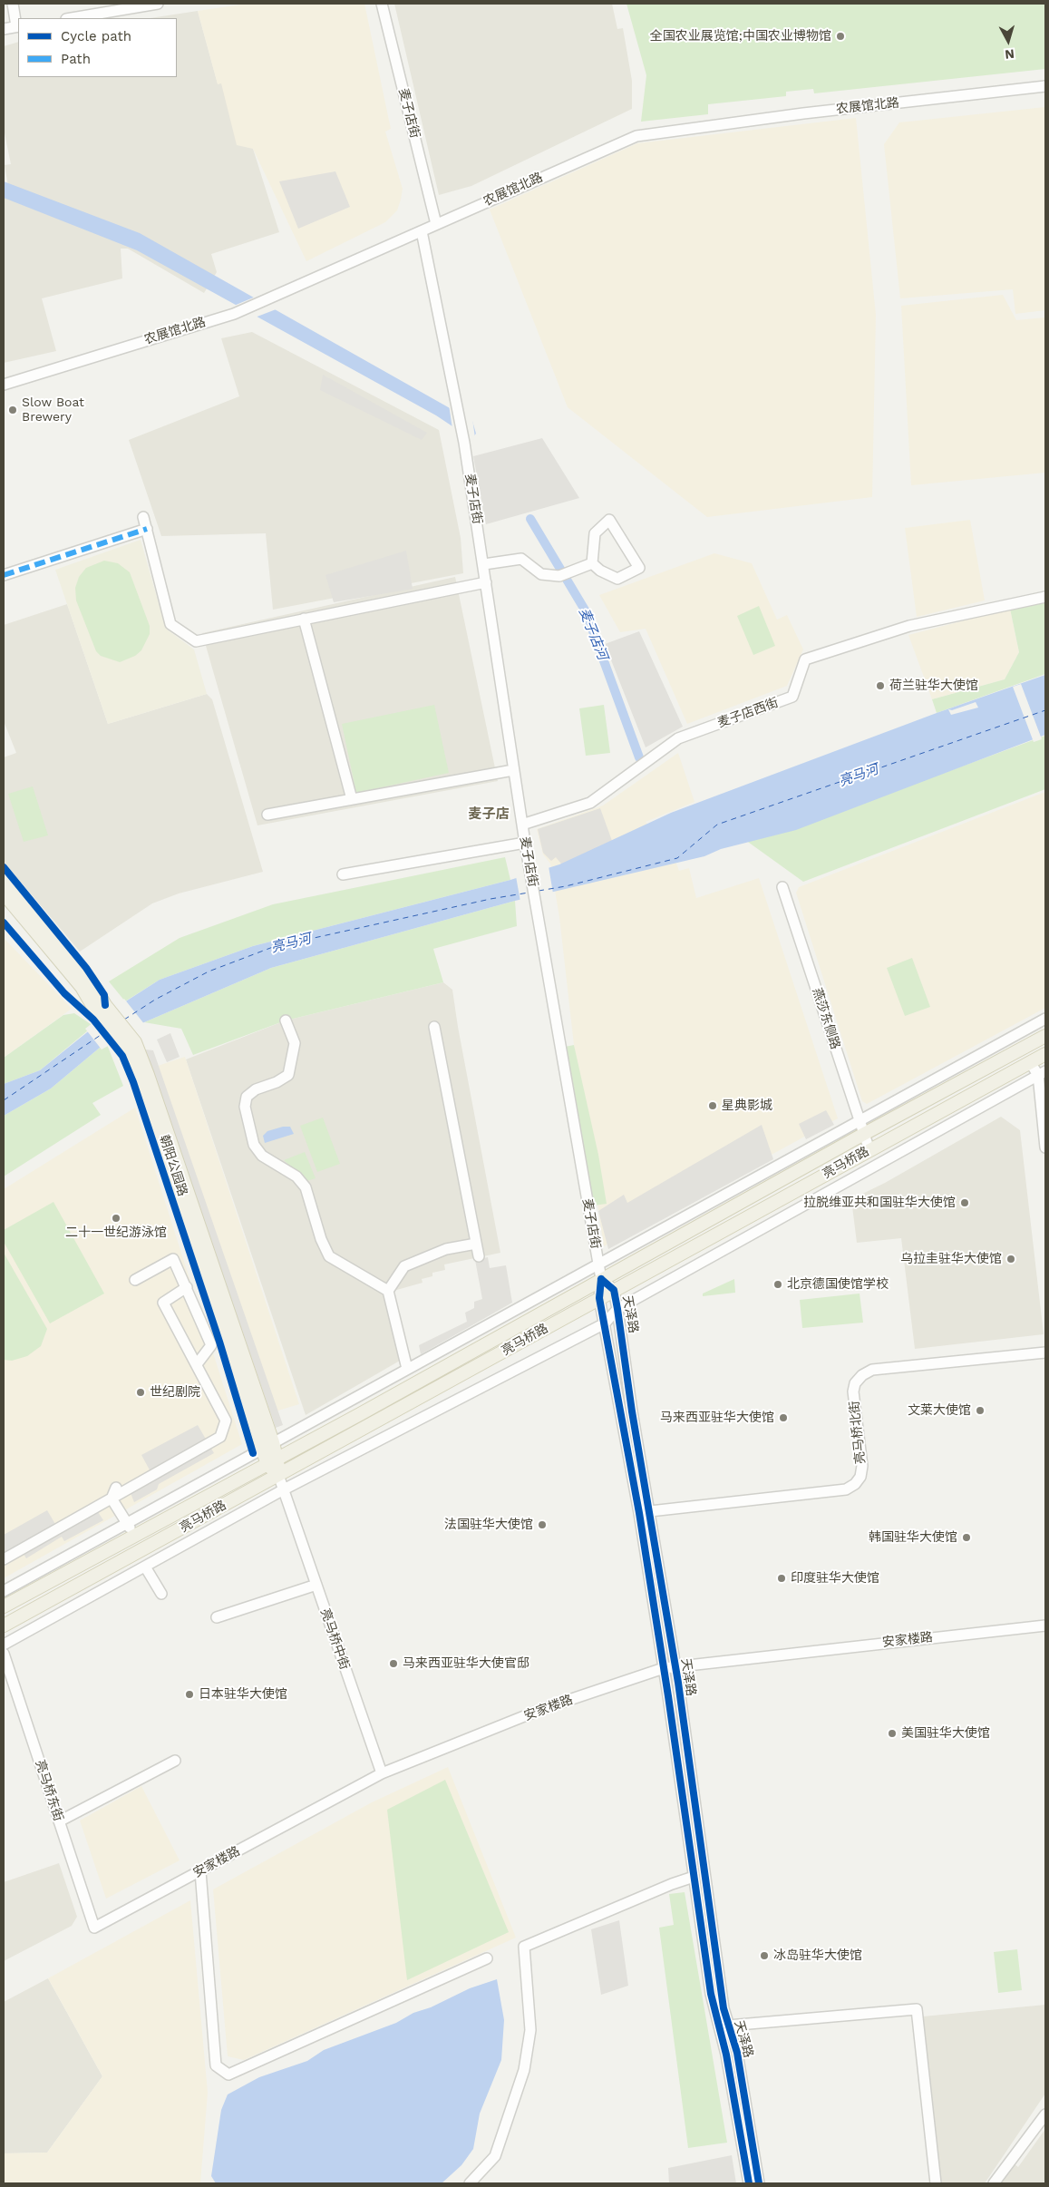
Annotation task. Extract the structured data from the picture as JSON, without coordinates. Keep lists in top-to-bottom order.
{
  "streets": {
    "main road": ["亮马桥路", "朝阳公园路"],
    "street": [
      "农展馆北路",
      "麦子店街",
      "麦子店西街",
      "燕莎东侧路",
      "天泽路",
      "亮马桥北街",
      "亮马桥中街",
      "安家楼路",
      "亮马桥东街"
    ]
  },
  "crossings": [
    ["农展馆北路", "麦子店街"],
    ["麦子店街", "麦子店西街"],
    ["麦子店街", "亮马桥路"],
    ["麦子店街", "天泽路"],
    ["燕莎东侧路", "亮马桥路"],
    ["亮马桥路", "朝阳公园路"],
    ["亮马桥路", "天泽路"],
    ["亮马桥路", "亮马桥中街"],
    ["朝阳公园路", "亮马桥中街"],
    ["天泽路", "亮马桥北街"],
    ["天泽路", "安家楼路"],
    ["亮马桥中街", "安家楼路"],
    ["安家楼路", "亮马桥东街"]
  ],
  "districts": ["麦子店"],
  "water": ["麦子店河", "亮马河"],
  "places": [
    "全国农业展览馆;中国农业博物馆",
    "Slow Boat Brewery",
    "荷兰驻华大使馆",
    "星典影城",
    "拉脱维亚共和国驻华大使馆",
    "二十一世纪游泳馆",
    "乌拉圭驻华大使馆",
    "北京德国使馆学校",
    "世纪剧院",
    "文莱大使馆",
    "马来西亚驻华大使馆",
    "法国驻华大使馆",
    "韩国驻华大使馆",
    "印度驻华大使馆",
    "马来西亚驻华大使官邸",
    "日本驻华大使馆",
    "美国驻华大使馆",
    "冰岛驻华大使馆"
  ],
  "legend": ["Cycle path", "Path"],
  "north": "bottom"
}
